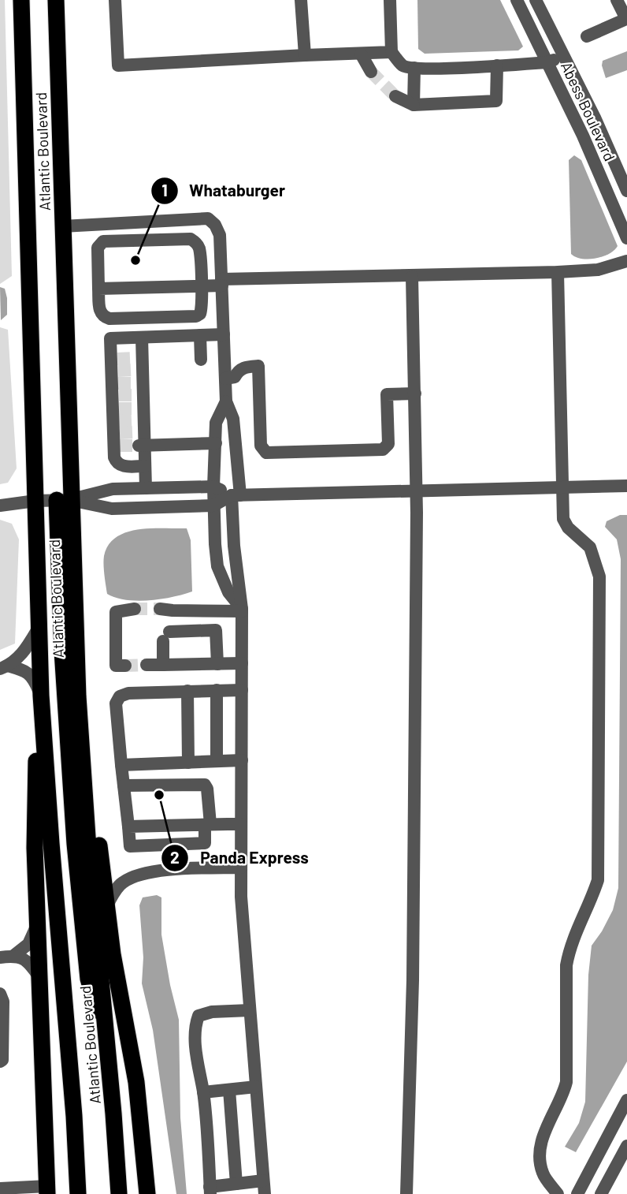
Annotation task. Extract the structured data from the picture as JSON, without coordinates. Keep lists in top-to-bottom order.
{
  "streets": {
    "highway": ["Atlantic Boulevard"],
    "street": ["Abess Boulevard"]
  },
  "places": ["Whataburger", "Panda Express"]
}
